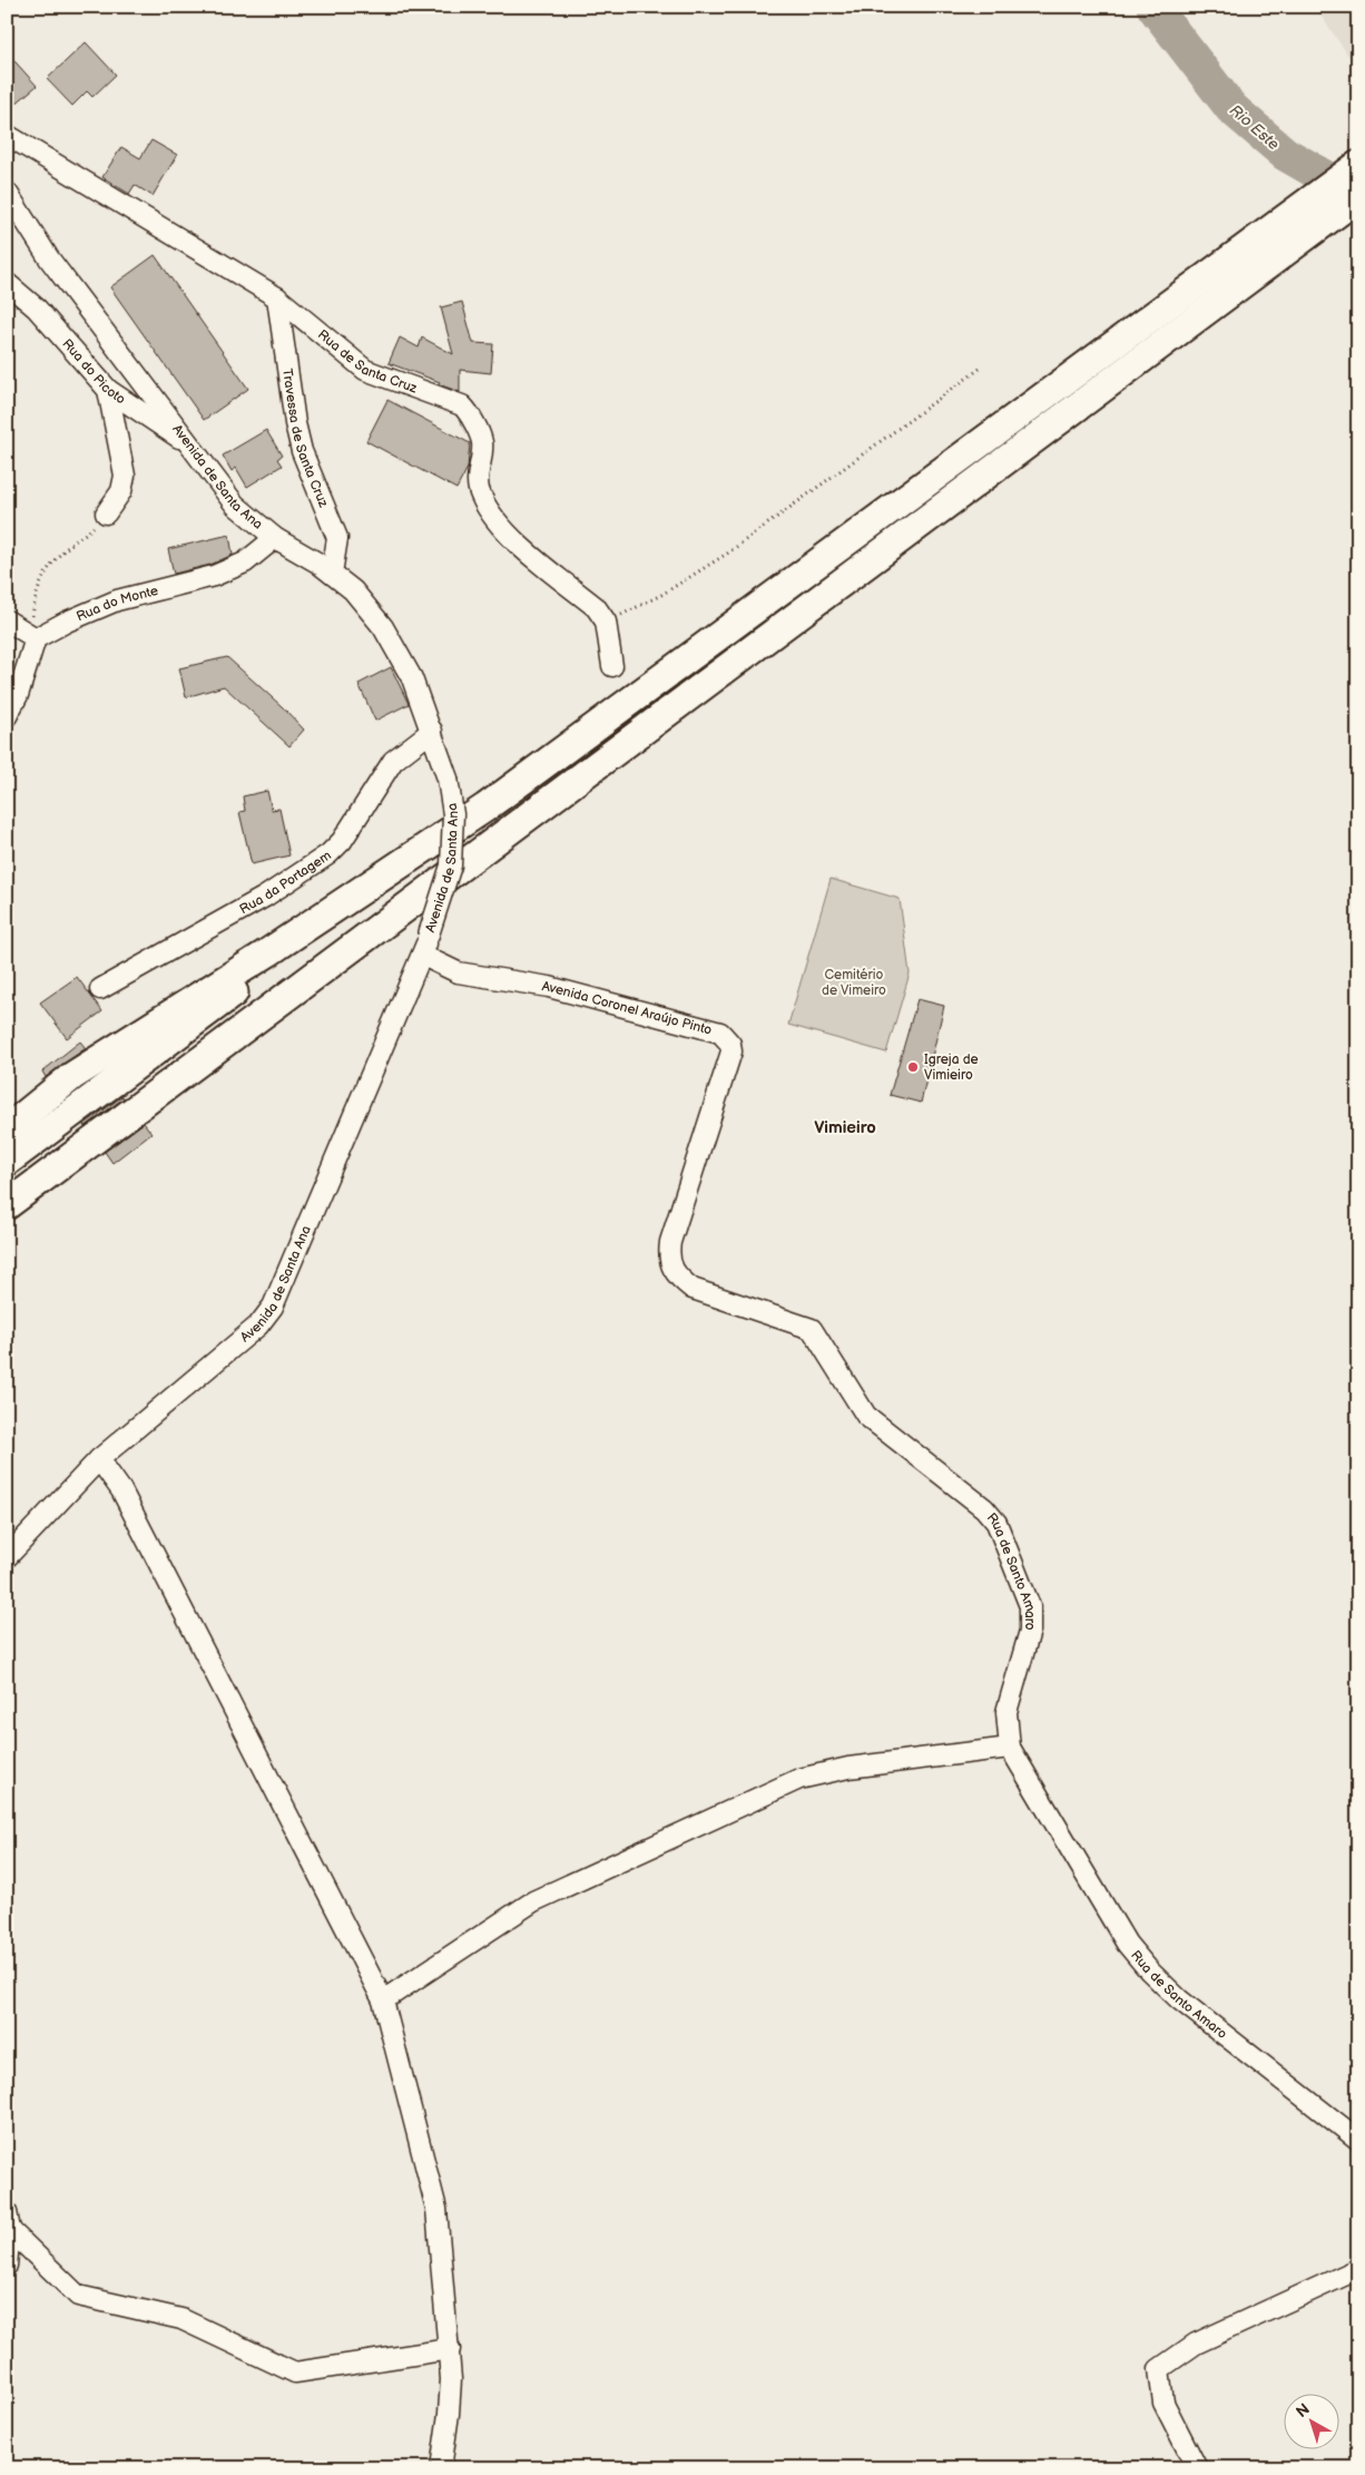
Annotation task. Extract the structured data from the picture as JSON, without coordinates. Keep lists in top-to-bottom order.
{
  "streets": {
    "street": [
      "Rua de Santa Cruz",
      "Rua do Picoto",
      "Travessa de Santa Cruz",
      "Avenida de Santa Ana",
      "Rua do Monte",
      "Rua da Portagem",
      "Avenida Coronel Araújo Pinto",
      "Rua de Santo Amaro"
    ]
  },
  "crossings": [
    ["Rua de Santa Cruz", "Travessa de Santa Cruz"],
    ["Rua do Picoto", "Avenida de Santa Ana"],
    ["Travessa de Santa Cruz", "Avenida de Santa Ana"],
    ["Avenida de Santa Ana", "Rua do Monte"],
    ["Avenida de Santa Ana", "Rua da Portagem"],
    ["Avenida de Santa Ana", "Avenida Coronel Araújo Pinto"],
    ["Avenida Coronel Araújo Pinto", "Rua de Santo Amaro"]
  ],
  "districts": ["Vimieiro"],
  "water": ["Rio Este"],
  "parks": ["Cemitério de Vimeiro"],
  "places": ["Igreja de Vimieiro"],
  "north": "top left"
}
